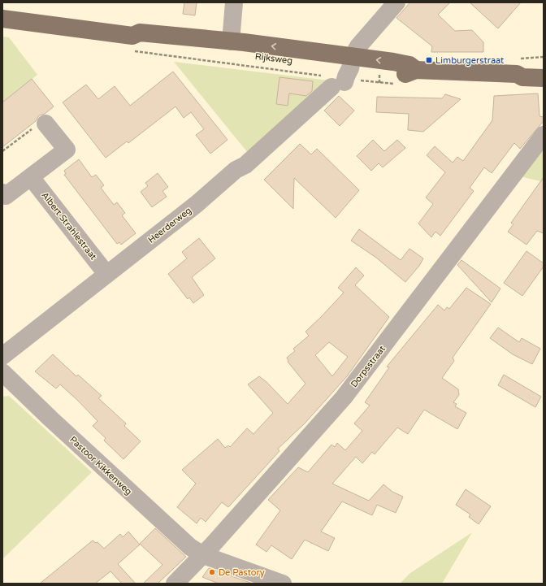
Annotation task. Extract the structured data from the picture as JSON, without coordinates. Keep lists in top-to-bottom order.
{
  "streets": {
    "main road": ["Rijksweg"],
    "street": [
      "Heerderweg",
      "Albert Strahlestraat",
      "Dorpsstraat",
      "Pastoor Kikkenweg"
    ]
  },
  "crossings": [
    ["Rijksweg", "Heerderweg"],
    ["Heerderweg", "Albert Strahlestraat"],
    ["Dorpsstraat", "Pastoor Kikkenweg"]
  ],
  "places": {
    "transit": ["Limburgerstraat"],
    "other": ["De Pastory"]
  }
}
